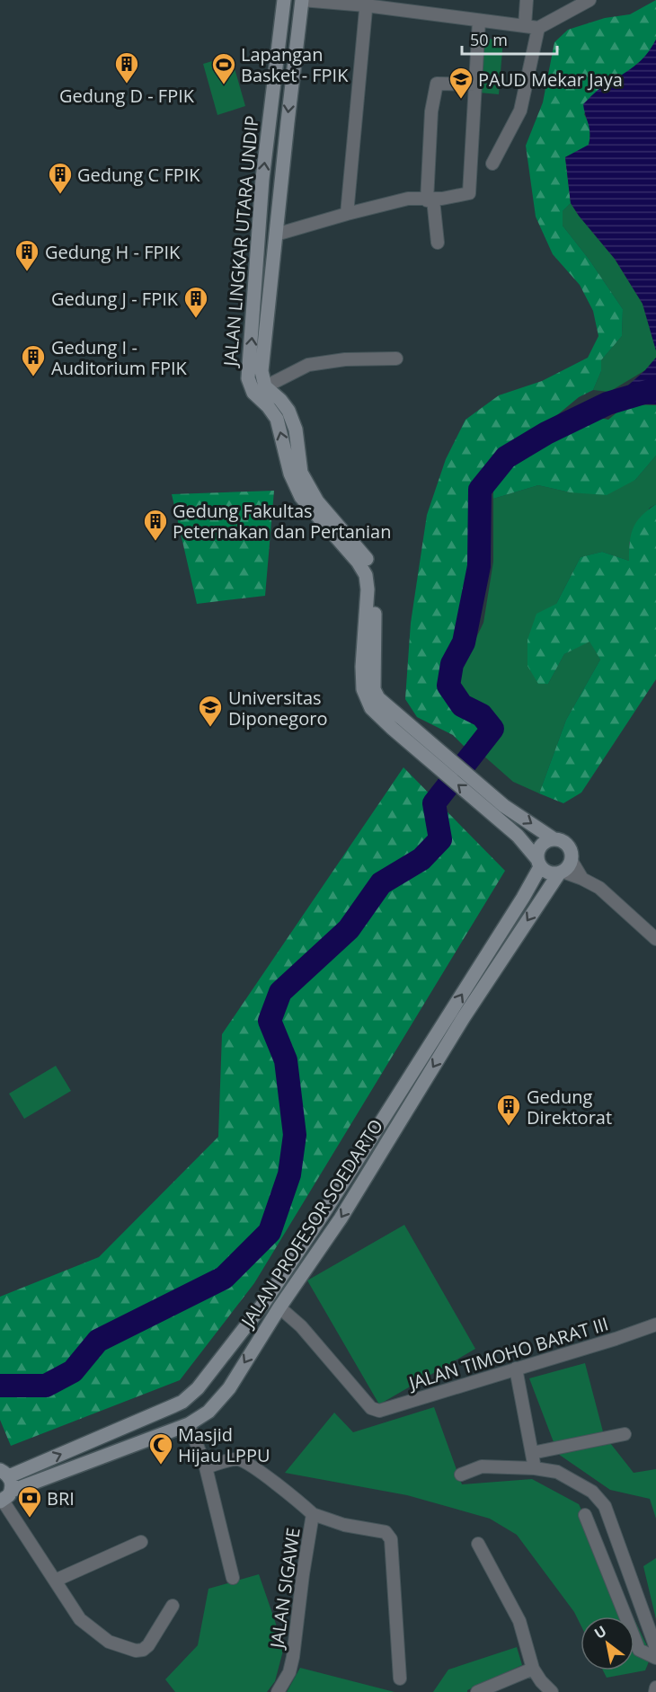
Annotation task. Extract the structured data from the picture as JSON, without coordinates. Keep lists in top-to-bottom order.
{
  "streets": {
    "street": [
      "JALAN LINGKAR UTARA UNDIP",
      "JALAN PROFESOR SOEDARTO",
      "JALAN TIMOHO BARAT III",
      "JALAN SIGAWE"
    ]
  },
  "crossings": [
    ["JALAN PROFESOR SOEDARTO", "JALAN TIMOHO BARAT III"]
  ],
  "places": {
    "building": [
      "Gedung D - FPIK",
      "Gedung C FPIK",
      "Gedung H - FPIK",
      "Gedung J - FPIK",
      "Gedung I - Auditorium FPIK",
      "Gedung Fakultas Peternakan dan Pertanian",
      "Gedung Direktorat"
    ],
    "sports": ["Lapangan Basket - FPIK"],
    "school or university": ["PAUD Mekar Jaya", "Universitas Diponegoro"],
    "mosque": ["Masjid Hijau LPPU"],
    "bank": ["BRI"]
  },
  "scale_bar": "50 m",
  "north": "top left"
}
